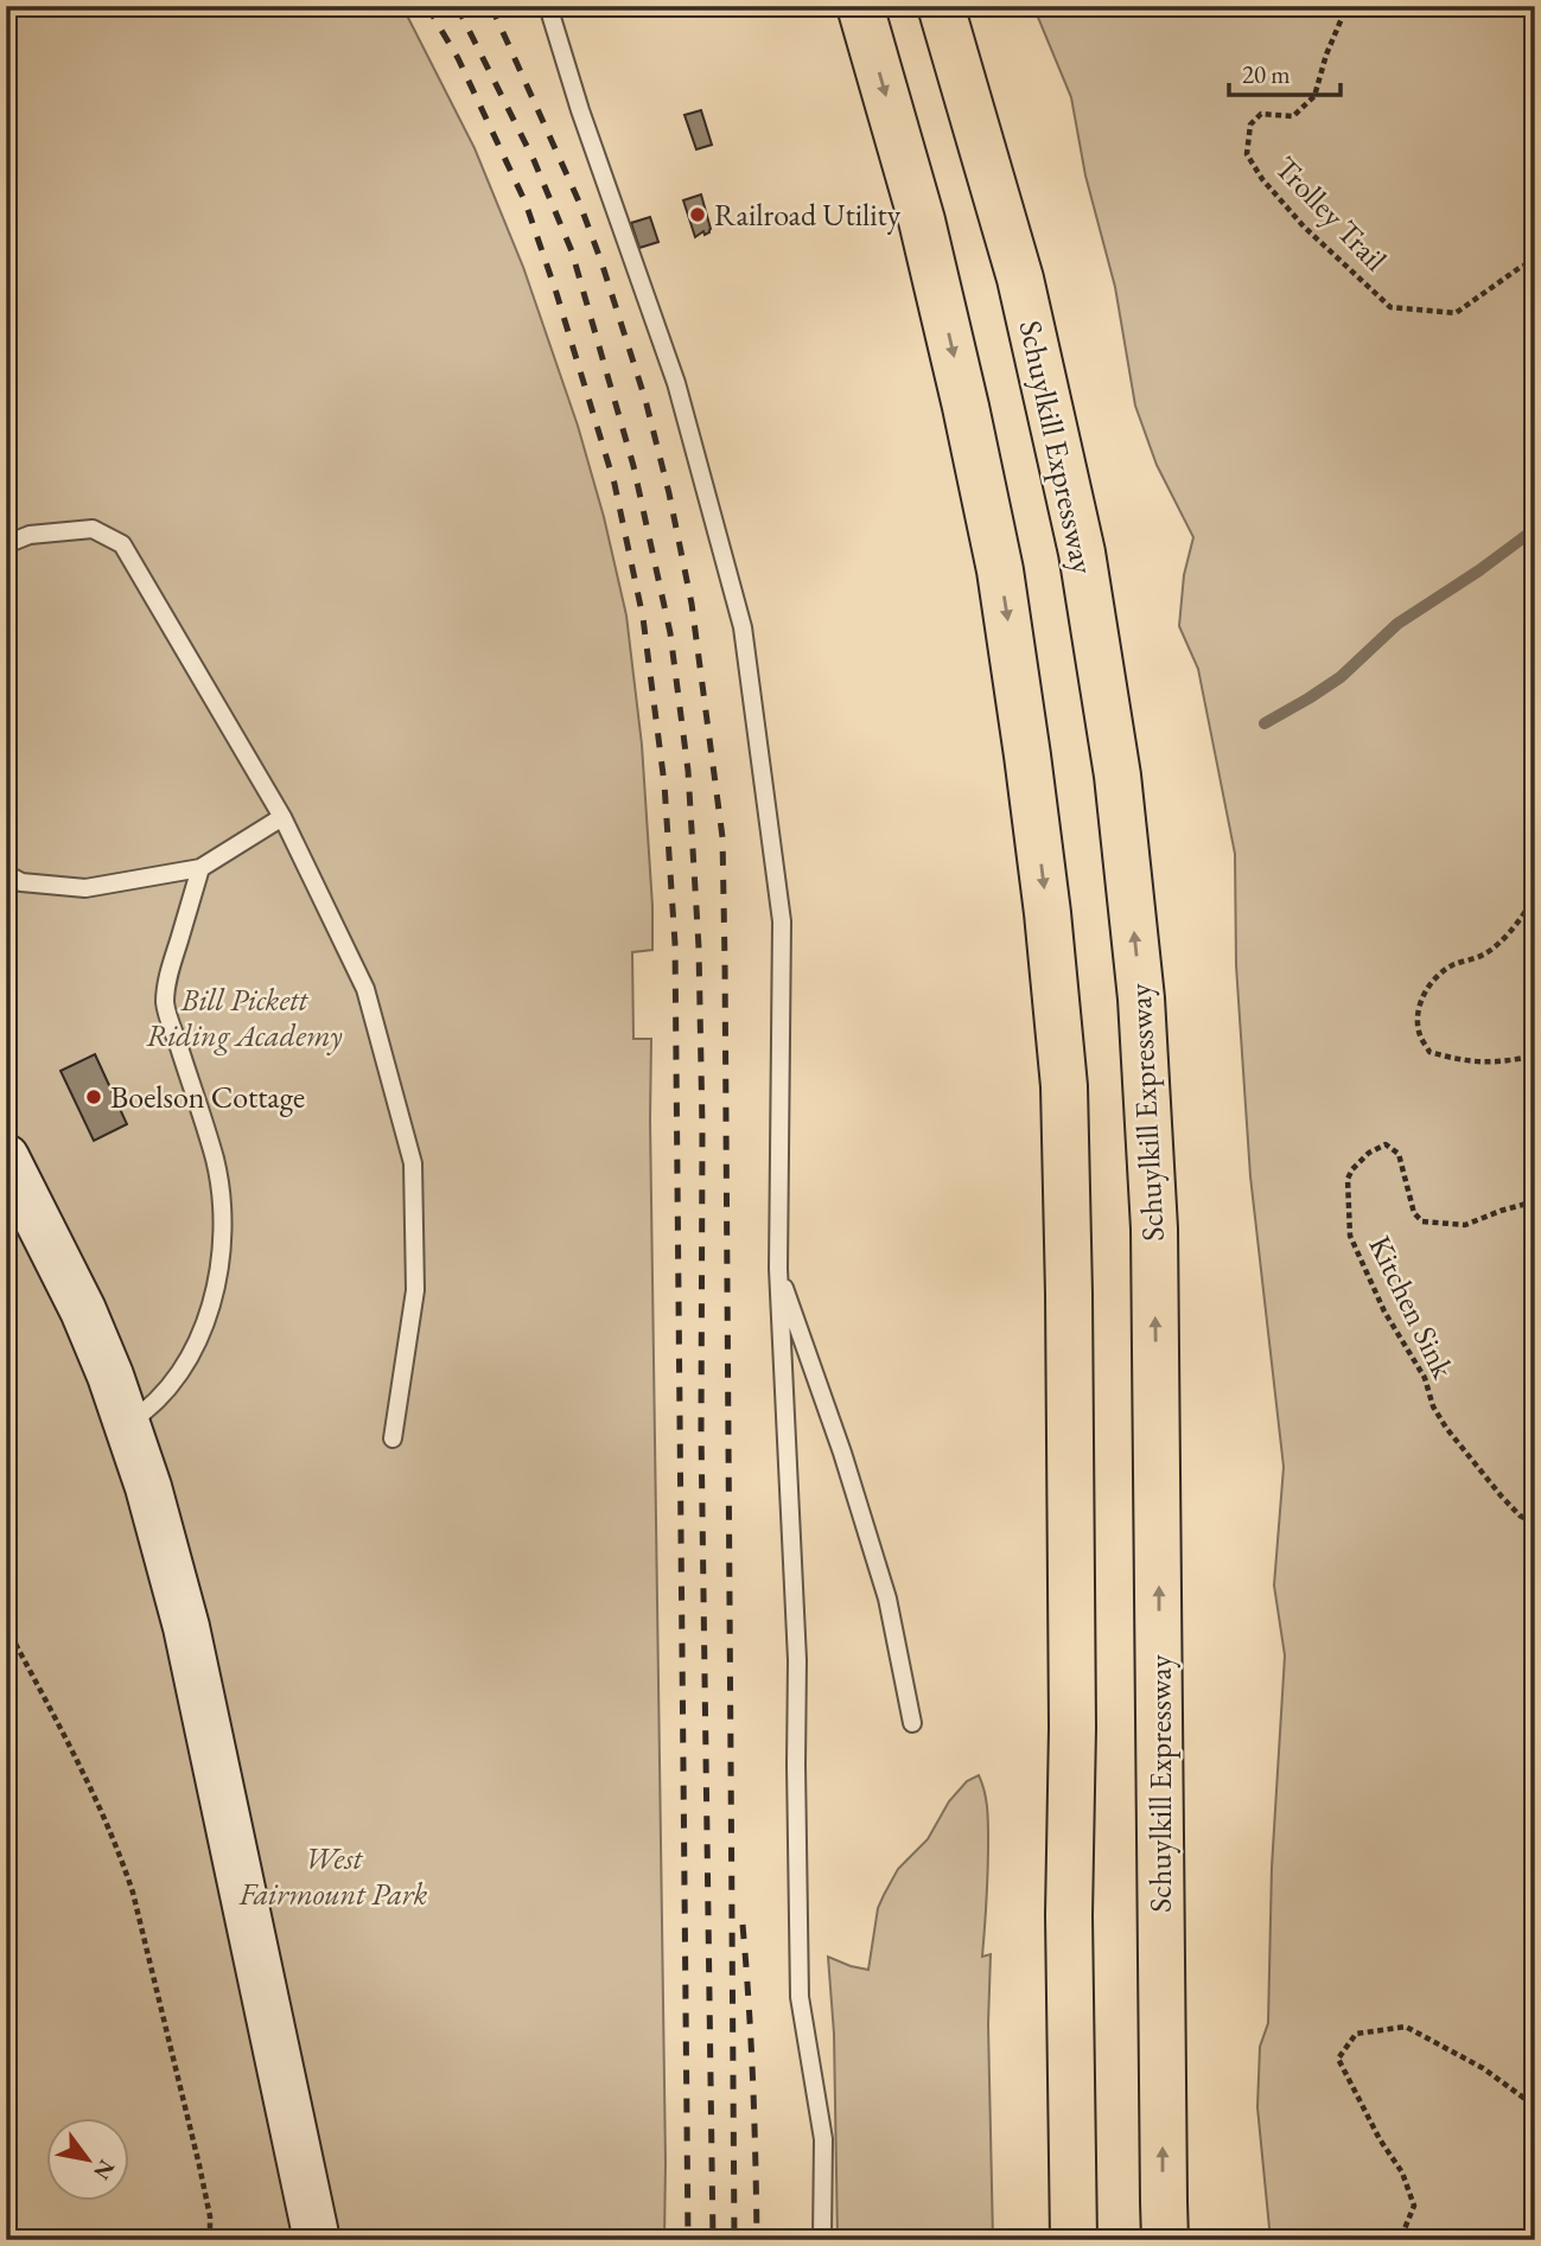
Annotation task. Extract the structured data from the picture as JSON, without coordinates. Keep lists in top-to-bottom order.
{
  "streets": {
    "highway": ["Schuylkill Expressway"],
    "path": ["Trolley Trail", "Kitchen Sink"]
  },
  "parks": ["Bill Pickett Riding Academy", "West Fairmount Park"],
  "places": ["Railroad Utility", "Boelson Cottage"],
  "scale_bar": "20 m",
  "north": "bottom right"
}
